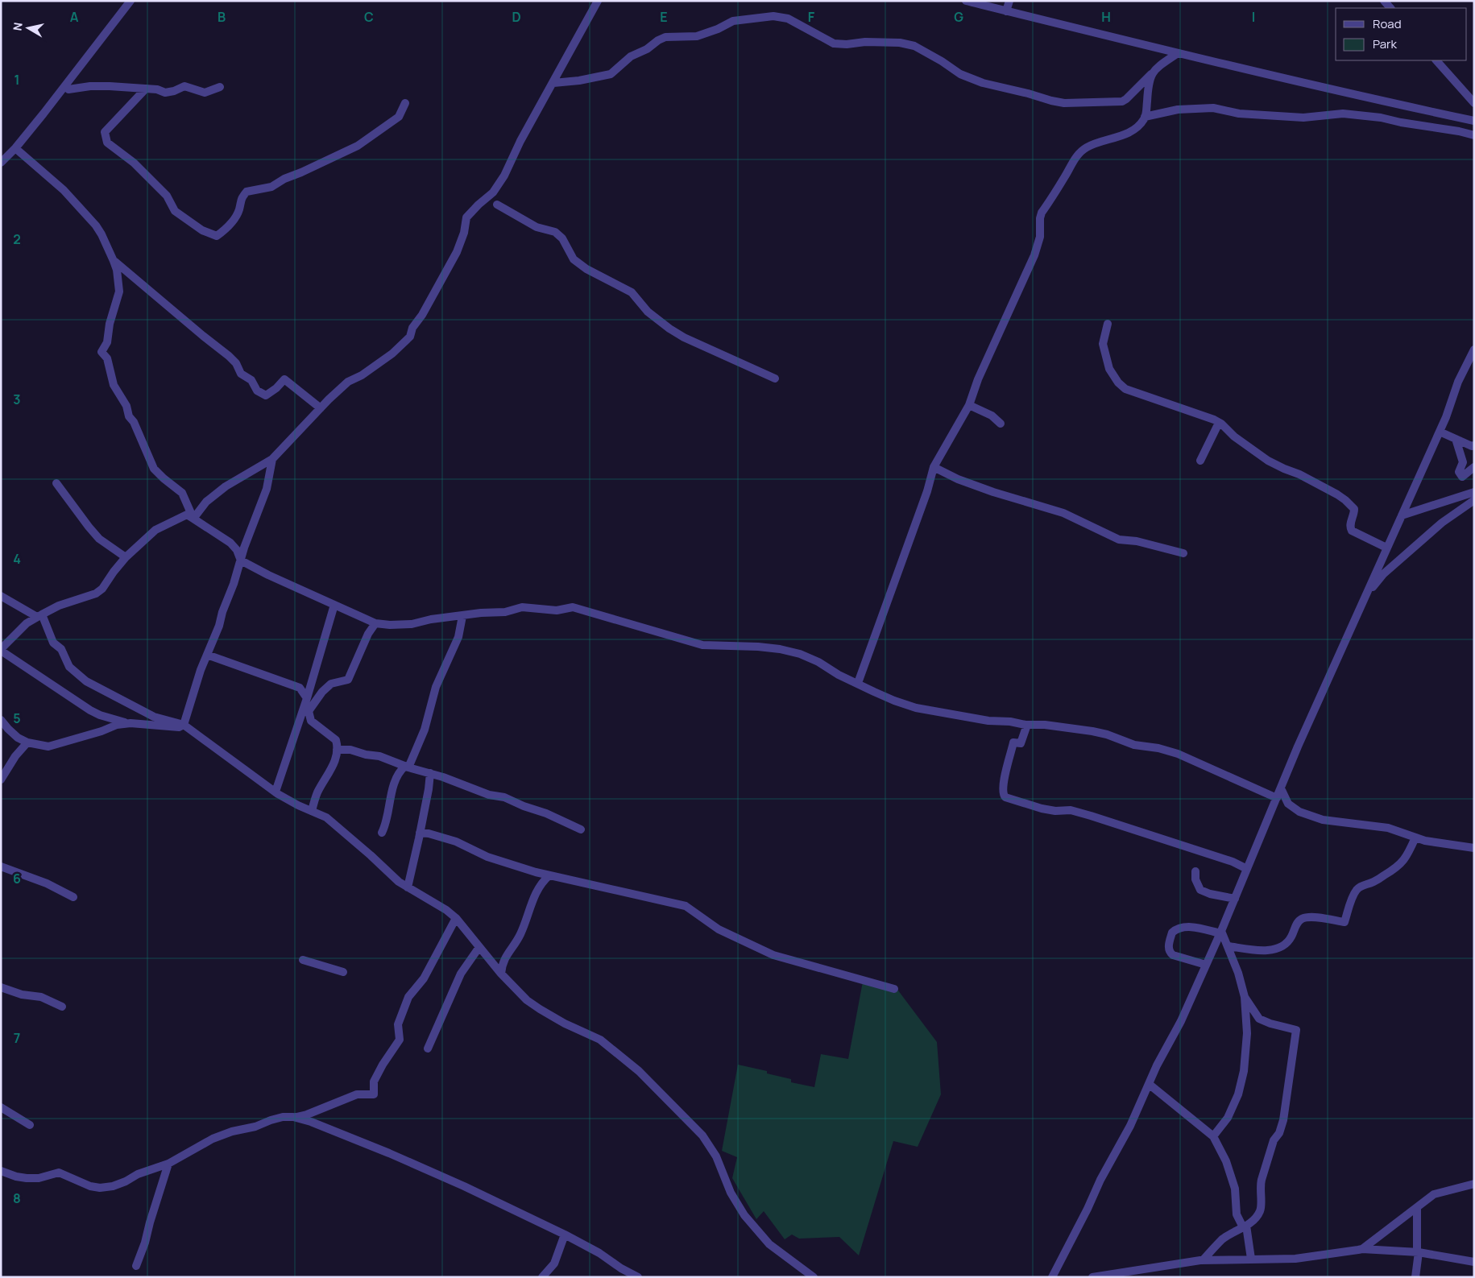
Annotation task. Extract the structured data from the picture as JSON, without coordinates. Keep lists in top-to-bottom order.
{
  "legend": ["Road", "Park"],
  "north": "left",
  "grid": {
    "columns": [
      "A",
      "B",
      "C",
      "D",
      "E",
      "F",
      "G",
      "H",
      "I"
    ],
    "rows": [
      "1",
      "2",
      "3",
      "4",
      "5",
      "6",
      "7",
      "8"
    ]
  }
}
